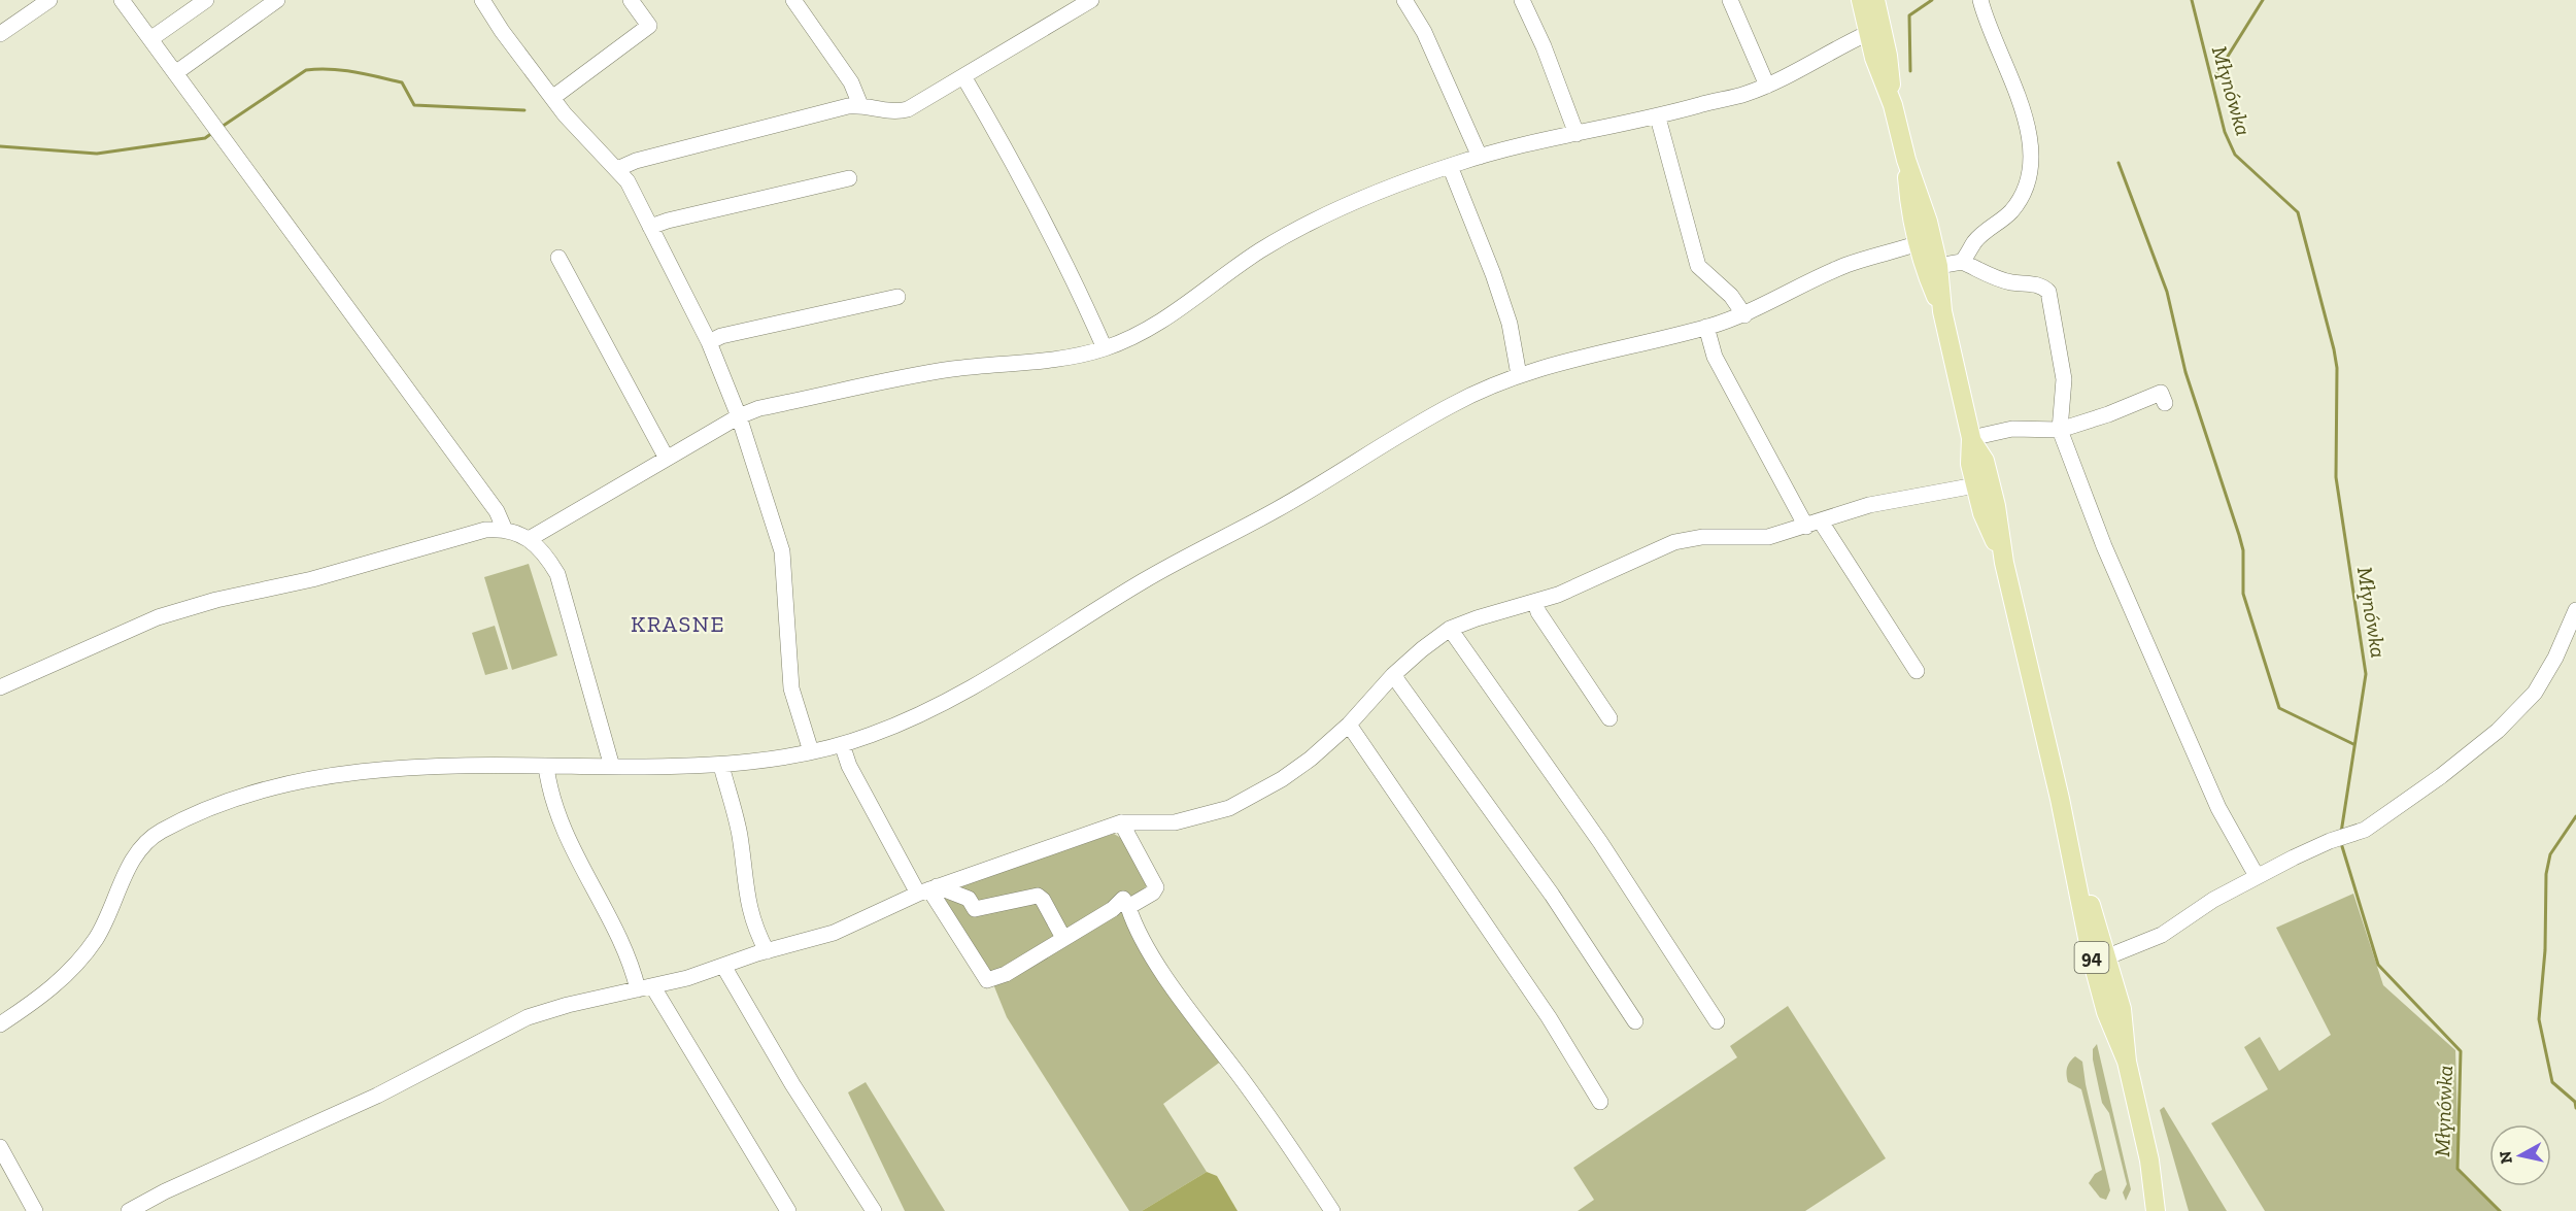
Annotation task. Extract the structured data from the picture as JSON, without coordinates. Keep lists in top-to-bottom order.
{
  "streets": {
    "main road": ["94"]
  },
  "districts": ["KRASNE"],
  "water": ["Młynówka"],
  "north": "left"
}
